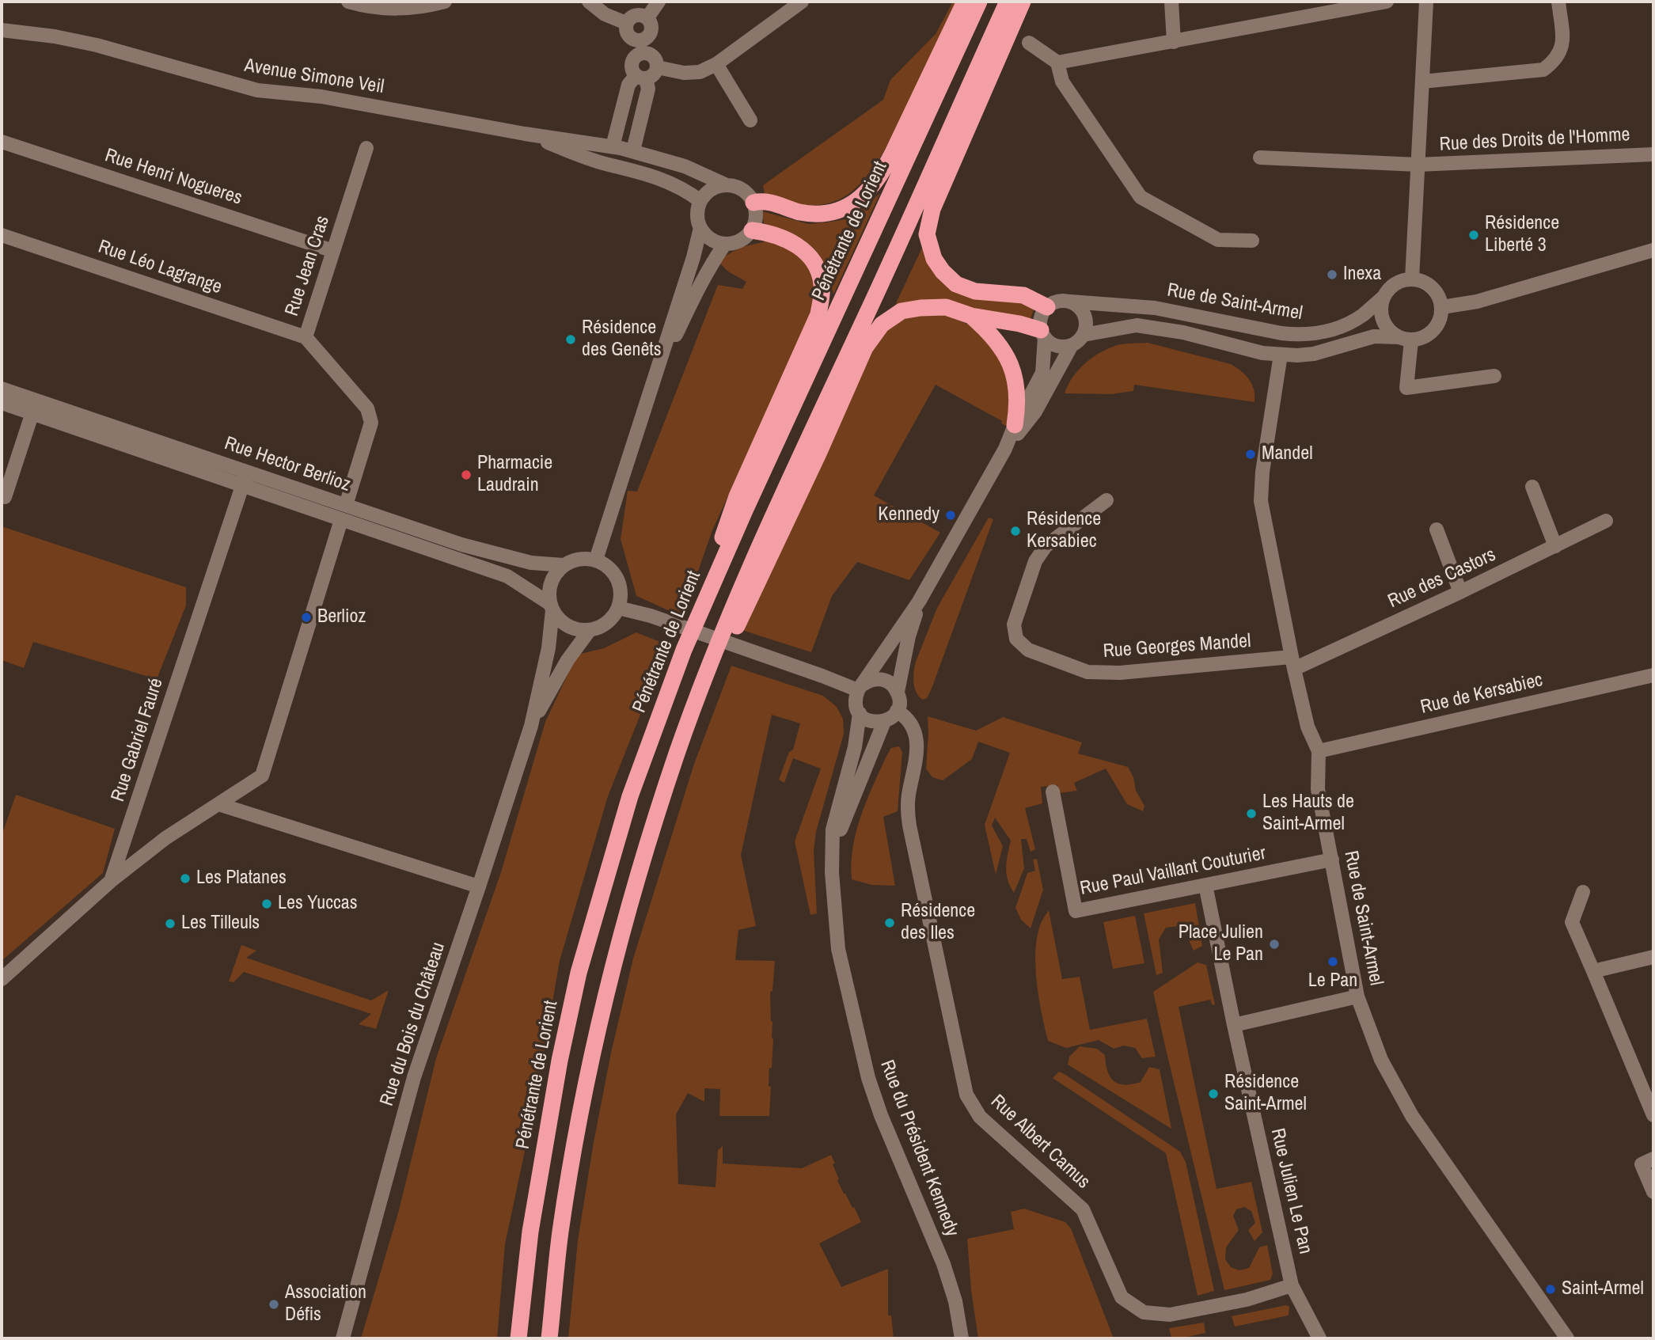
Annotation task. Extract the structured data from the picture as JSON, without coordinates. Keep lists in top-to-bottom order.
{
  "streets": {
    "highway": ["Pénétrante de Lorient"],
    "street": [
      "Avenue Simone Veil",
      "Rue des Droits de l'Homme",
      "Rue Henri Nogueres",
      "Rue Jean Cras",
      "Rue Léo Lagrange",
      "Rue de Saint-Armel",
      "Rue Hector Berlioz",
      "Rue des Castors",
      "Rue Georges Mandel",
      "Rue de Kersabiec",
      "Rue Gabriel Fauré",
      "Rue Paul Vaillant Couturier",
      "Rue du Bois du Château",
      "Rue Albert Camus",
      "Rue du Président Kennedy",
      "Rue Julien Le Pan"
    ]
  },
  "crossings": [
    ["Rue Henri Nogueres", "Rue Jean Cras"],
    ["Rue Jean Cras", "Rue Léo Lagrange"],
    ["Rue Jean Cras", "Rue Hector Berlioz"],
    ["Rue de Saint-Armel", "Rue des Castors"],
    ["Rue de Saint-Armel", "Rue Georges Mandel"],
    ["Rue de Saint-Armel", "Rue de Kersabiec"],
    ["Rue de Saint-Armel", "Rue Paul Vaillant Couturier"],
    ["Rue Hector Berlioz", "Rue Gabriel Fauré"],
    ["Rue Hector Berlioz", "Rue du Bois du Château"],
    ["Rue des Castors", "Rue Georges Mandel"],
    ["Rue Paul Vaillant Couturier", "Rue Julien Le Pan"],
    ["Rue Albert Camus", "Rue du Président Kennedy"],
    ["Rue Albert Camus", "Rue Julien Le Pan"]
  ],
  "places": [
    "Résidence Liberté 3",
    "Inexa",
    "Résidence des Genêts",
    "Mandel",
    "Pharmacie Laudrain",
    "Kennedy",
    "Résidence Kersabiec",
    "Berlioz",
    "Les Hauts de Saint-Armel",
    "Les Platanes",
    "Les Yuccas",
    "Résidence des Iles",
    "Les Tilleuls",
    "Place Julien Le Pan",
    "Le Pan",
    "Résidence Saint-Armel",
    "Saint-Armel",
    "Association Défis"
  ]
}
